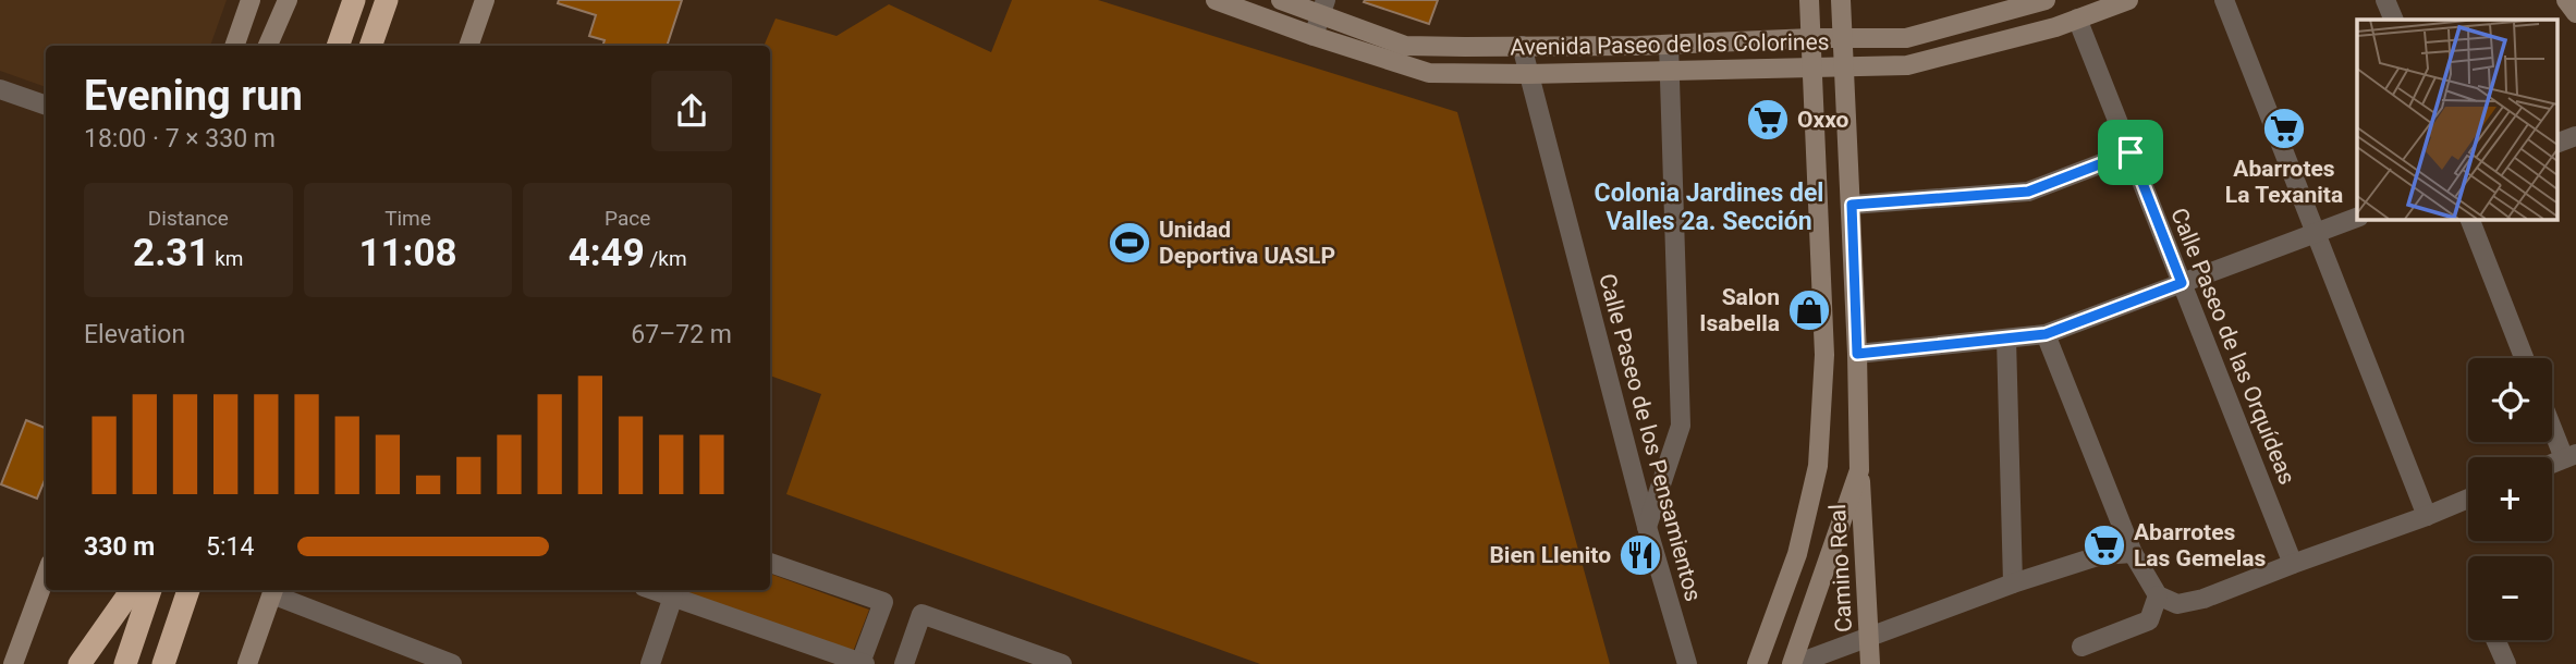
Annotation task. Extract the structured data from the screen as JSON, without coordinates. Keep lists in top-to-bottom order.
{
  "streets": {
    "street": [
      "Avenida Paseo de los Colorines",
      "Calle Paseo de las Orquídeas",
      "Calle Paseo de los Pensamientos",
      "Camino Real"
    ]
  },
  "crossings": [
    ["Avenida Paseo de los Colorines", "Calle Paseo de las Orquídeas"],
    ["Avenida Paseo de los Colorines", "Calle Paseo de los Pensamientos"],
    ["Avenida Paseo de los Colorines", "Camino Real"]
  ],
  "districts": ["Colonia Jardines del Valles 2a. Sección"],
  "places": {
    "supermarket": ["Oxxo", "Abarrotes La Texanita", "Abarrotes Las Gemelas"],
    "sports": ["Unidad Deportiva UASLP"],
    "shop": ["Salon Isabella"],
    "restaurant": ["Bien Llenito"]
  },
  "page": {
    "heading": ["Evening run", "18:00 · 7 × 330 m"],
    "stats": [
      ["Distance", "2.31 km"],
      ["Time", "11:08"],
      ["Pace", "4:49 /km"]
    ],
    "chart": ["Elevation", "67–72 m"],
    "map_buttons": ["+", "−"],
    "list": [
      {
        "name": "330 m",
        "note": "5:14"
      }
    ]
  }
}
